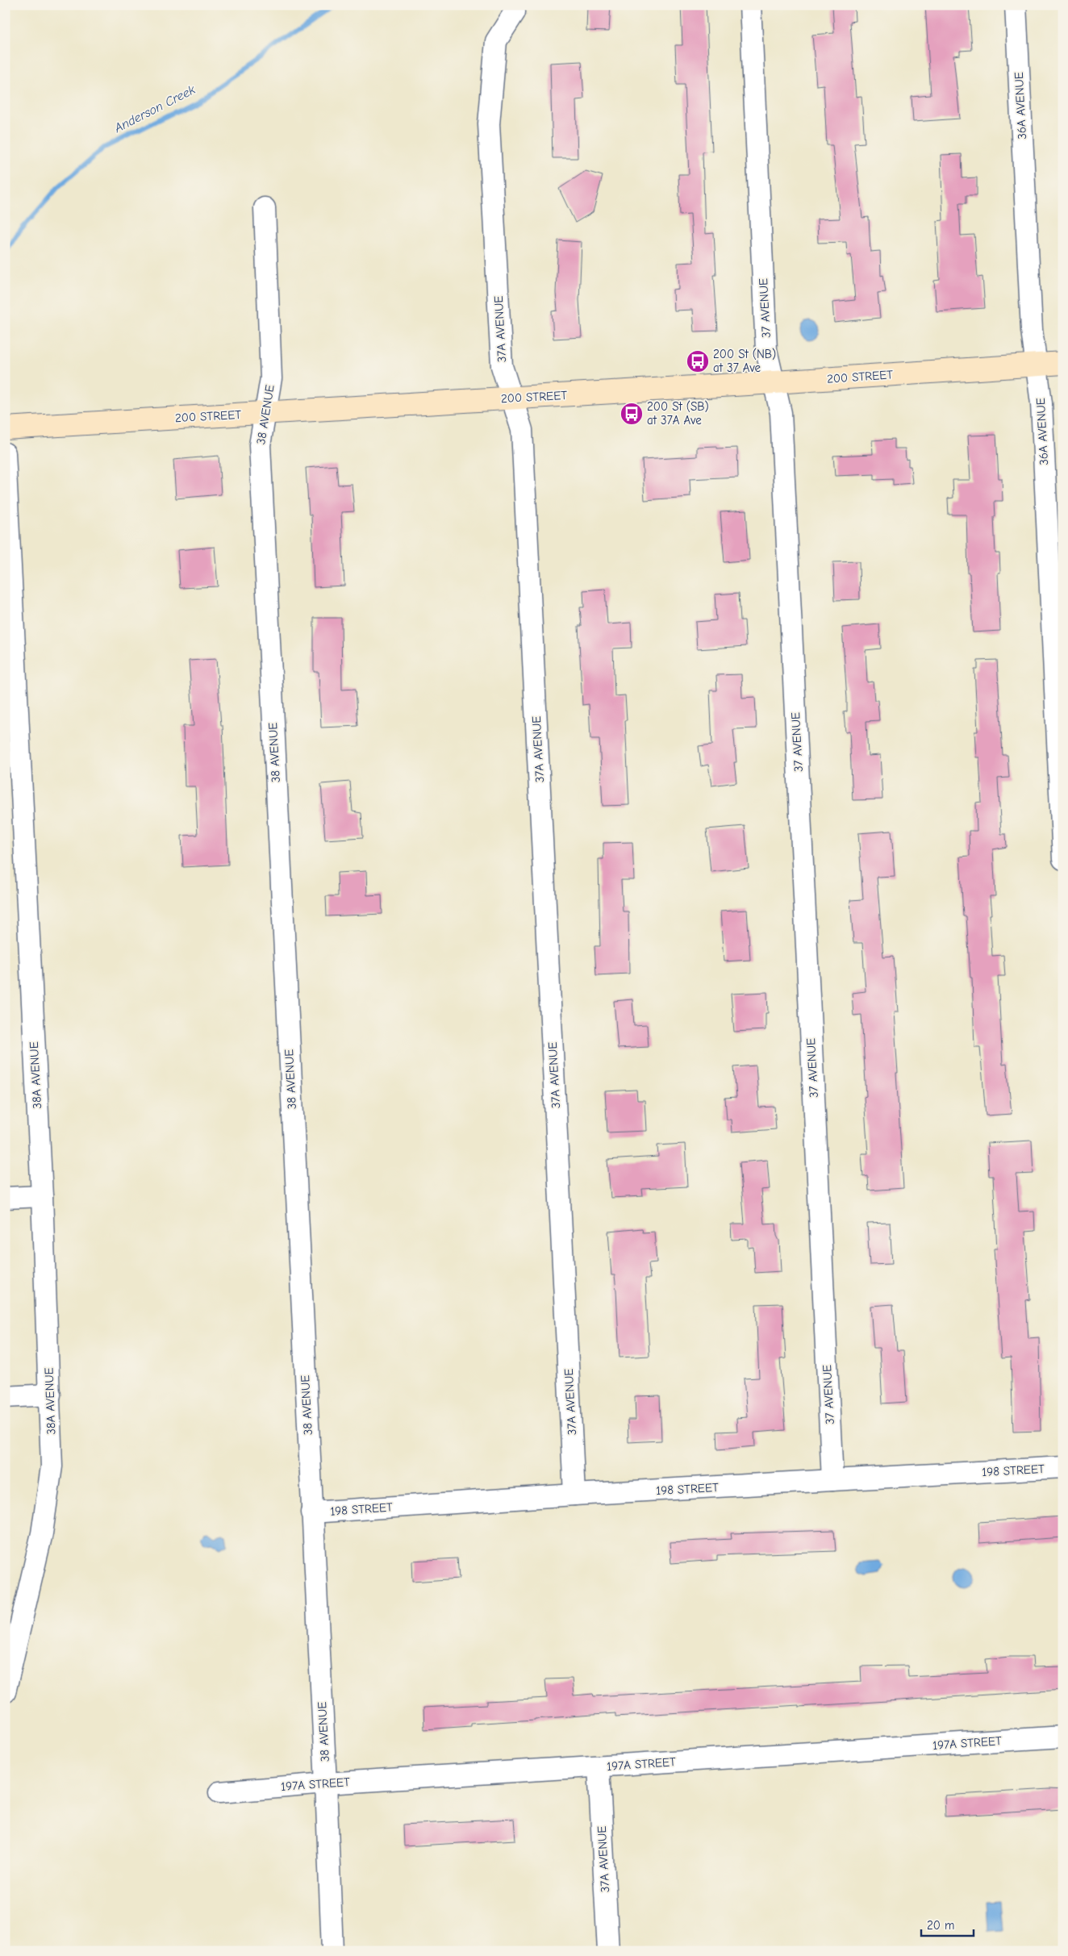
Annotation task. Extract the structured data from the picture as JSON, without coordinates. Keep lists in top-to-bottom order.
{
  "streets": {
    "main road": ["200 STREET"],
    "street": [
      "36A AVENUE",
      "37 AVENUE",
      "37A AVENUE",
      "38 AVENUE",
      "38A AVENUE",
      "198 STREET",
      "197A STREET"
    ]
  },
  "crossings": [
    ["36A AVENUE", "200 STREET"],
    ["37 AVENUE", "200 STREET"],
    ["37 AVENUE", "198 STREET"],
    ["37A AVENUE", "200 STREET"],
    ["37A AVENUE", "198 STREET"],
    ["37A AVENUE", "197A STREET"],
    ["200 STREET", "38 AVENUE"],
    ["38 AVENUE", "198 STREET"],
    ["38 AVENUE", "197A STREET"]
  ],
  "water": ["Anderson Creek"],
  "places": {
    "bus stop": ["200 St (NB) at 37 Ave", "200 St (SB) at 37A Ave"]
  },
  "scale_bar": "20 m"
}
